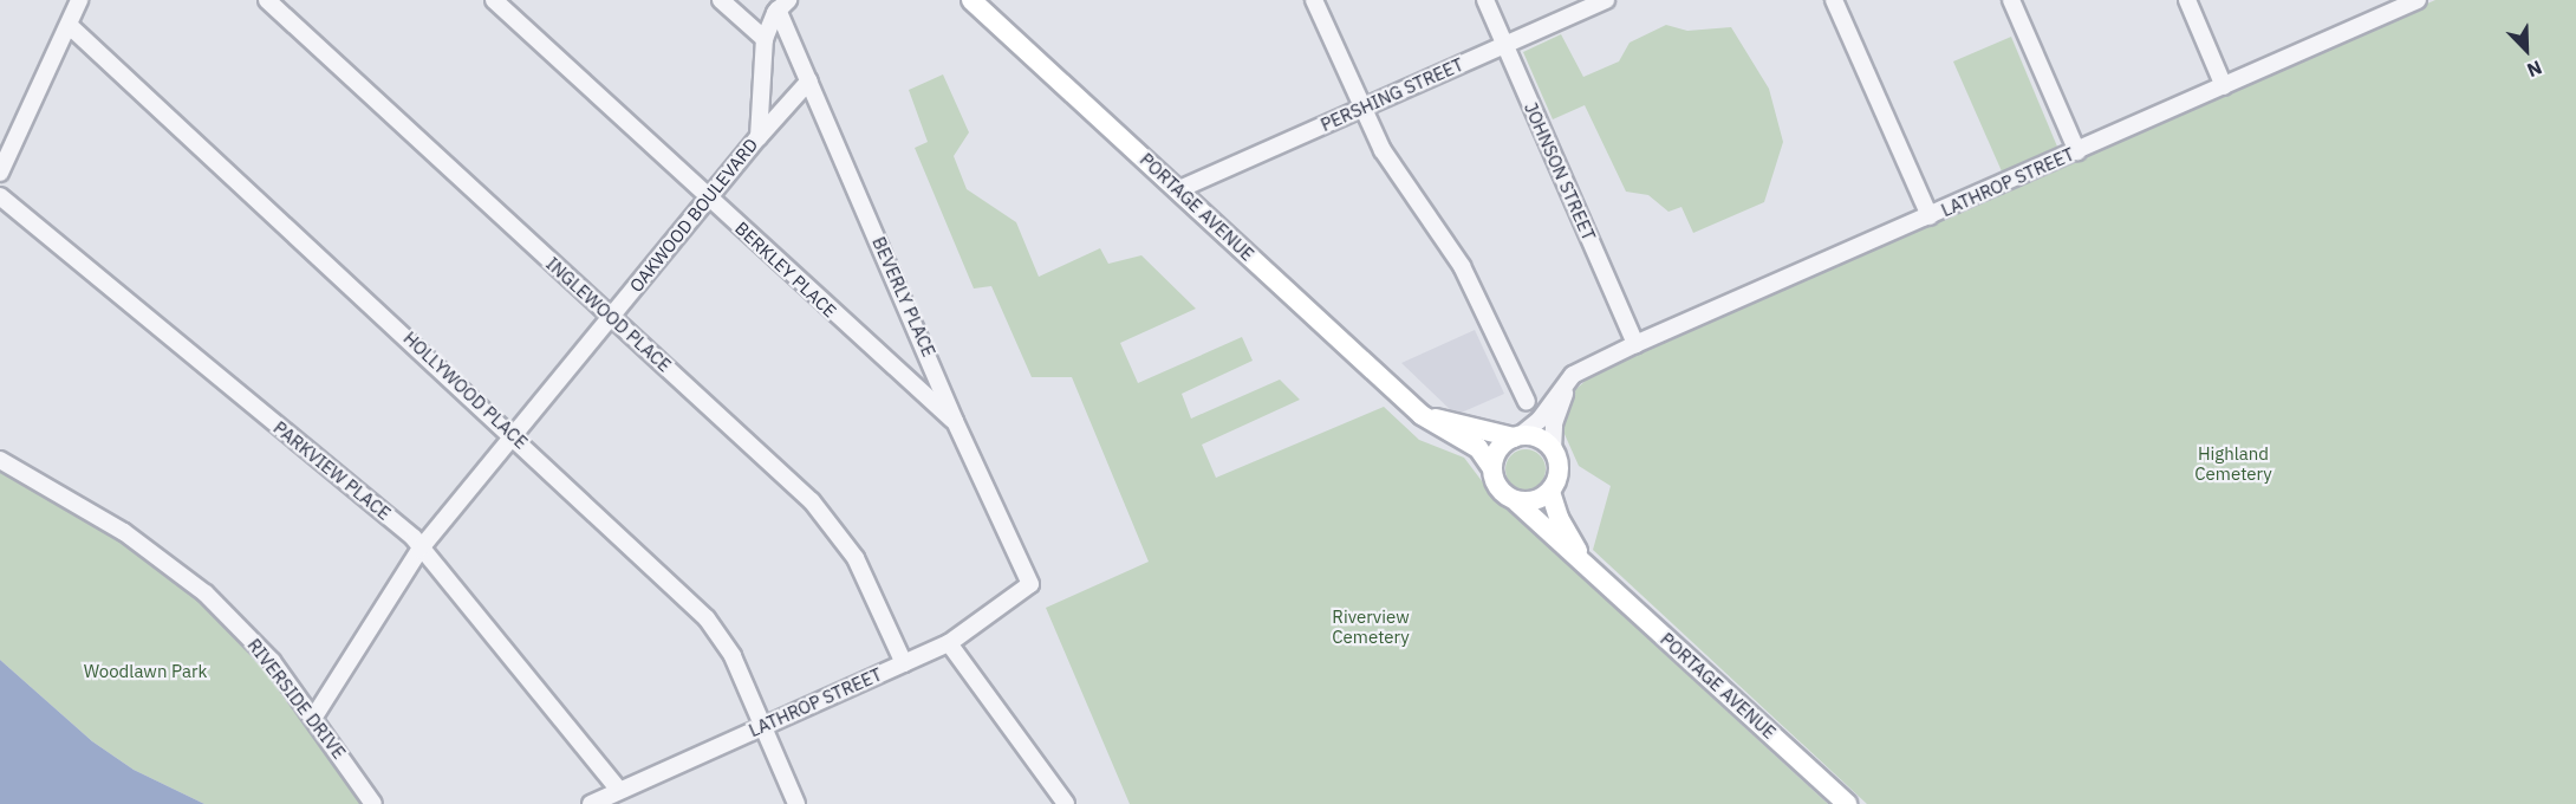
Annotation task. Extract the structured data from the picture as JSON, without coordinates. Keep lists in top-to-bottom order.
{
  "streets": {
    "main road": ["PORTAGE AVENUE"],
    "street": [
      "PERSHING STREET",
      "JOHNSON STREET",
      "LATHROP STREET",
      "OAKWOOD BOULEVARD",
      "BERKLEY PLACE",
      "BEVERLY PLACE",
      "INGLEWOOD PLACE",
      "HOLLYWOOD PLACE",
      "PARKVIEW PLACE",
      "RIVERSIDE DRIVE"
    ]
  },
  "crossings": [
    ["PERSHING STREET", "JOHNSON STREET"],
    ["PERSHING STREET", "PORTAGE AVENUE"],
    ["JOHNSON STREET", "LATHROP STREET"],
    ["LATHROP STREET", "PORTAGE AVENUE"],
    ["LATHROP STREET", "BEVERLY PLACE"],
    ["LATHROP STREET", "INGLEWOOD PLACE"],
    ["LATHROP STREET", "HOLLYWOOD PLACE"],
    ["LATHROP STREET", "PARKVIEW PLACE"],
    ["OAKWOOD BOULEVARD", "BERKLEY PLACE"],
    ["OAKWOOD BOULEVARD", "BEVERLY PLACE"],
    ["OAKWOOD BOULEVARD", "INGLEWOOD PLACE"],
    ["OAKWOOD BOULEVARD", "HOLLYWOOD PLACE"],
    ["OAKWOOD BOULEVARD", "PARKVIEW PLACE"],
    ["OAKWOOD BOULEVARD", "RIVERSIDE DRIVE"],
    ["BERKLEY PLACE", "BEVERLY PLACE"]
  ],
  "parks": ["Highland Cemetery", "Riverview Cemetery", "Woodlawn Park"],
  "north": "bottom right"
}
